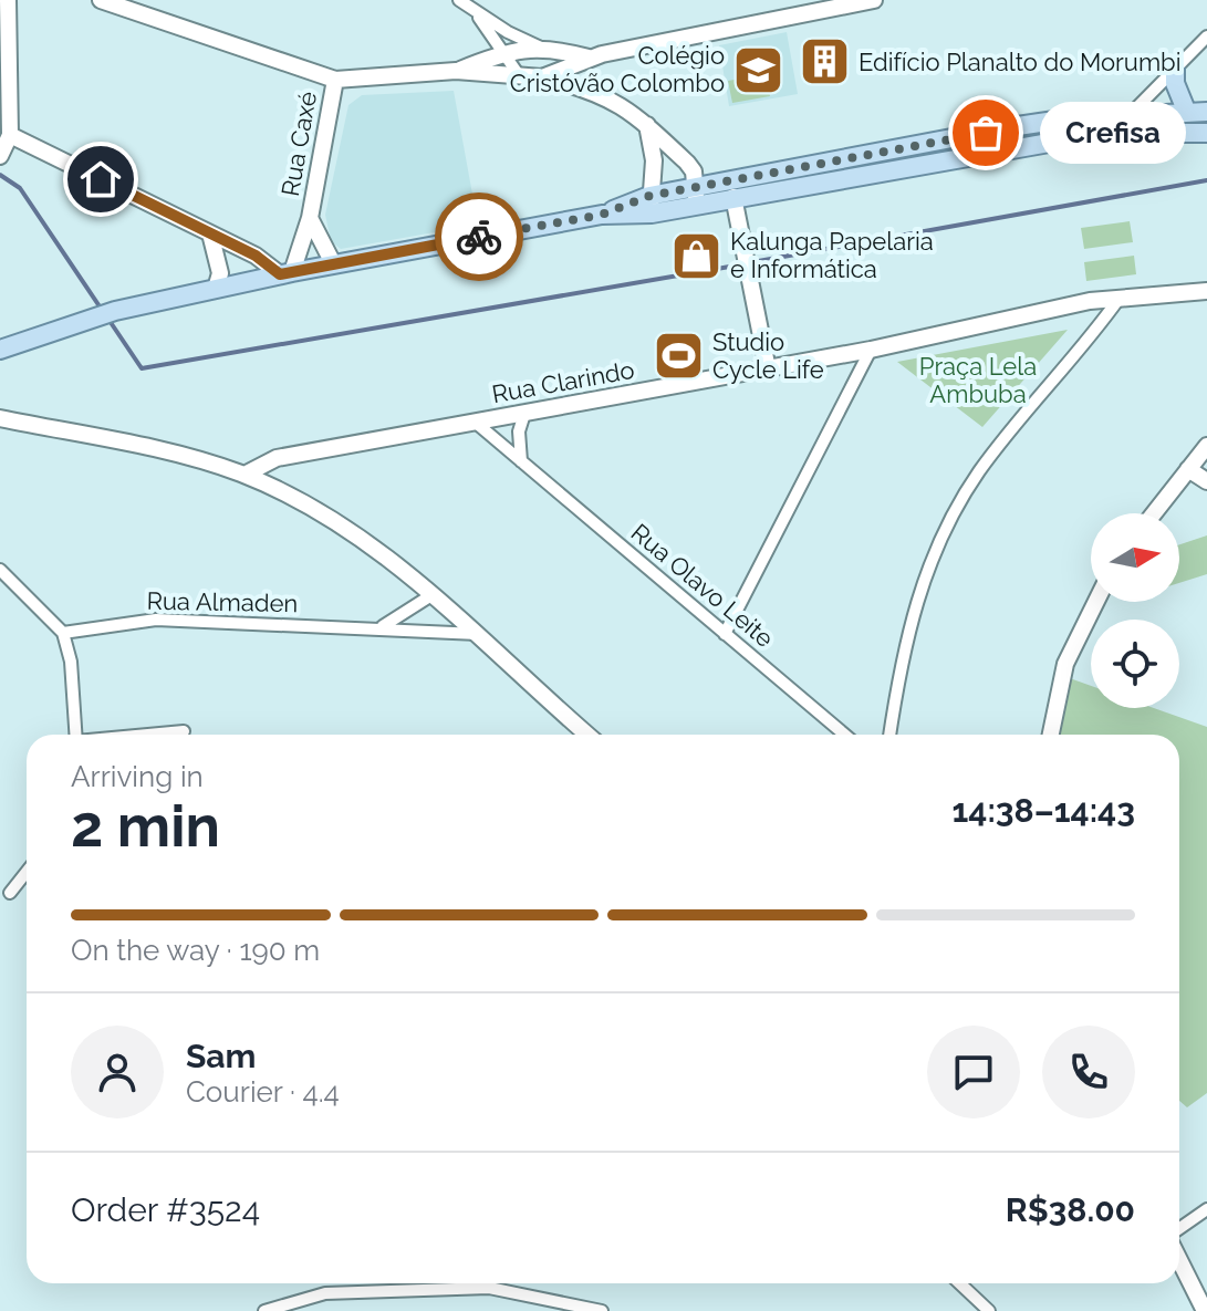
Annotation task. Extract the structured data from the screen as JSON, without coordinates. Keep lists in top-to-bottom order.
{
  "streets": {
    "street": [
      "Rua Caxé",
      "Rua Clarindo",
      "Rua Olavo Leite",
      "Rua Almaden"
    ]
  },
  "crossings": [
    ["Rua Clarindo", "Rua Olavo Leite"]
  ],
  "parks": ["Praça Lela Ambuba"],
  "places": {
    "building": ["Edifício Planalto do Morumbi"],
    "school or university": ["Colégio Cristóvão Colombo"],
    "other": ["Crefisa"],
    "shop": ["Kalunga Papelaria e Informática"],
    "sports": ["Studio Cycle Life"]
  },
  "north": "right",
  "page": {
    "bubble": "Crefisa",
    "heading": ["2 min", "Arriving in", "14:38–14:43"],
    "panel": [
      "Sam",
      "Courier · 4.4",
      "Order #3524",
      "R$38.00"
    ],
    "bar": "On the way · 190 m"
  }
}
